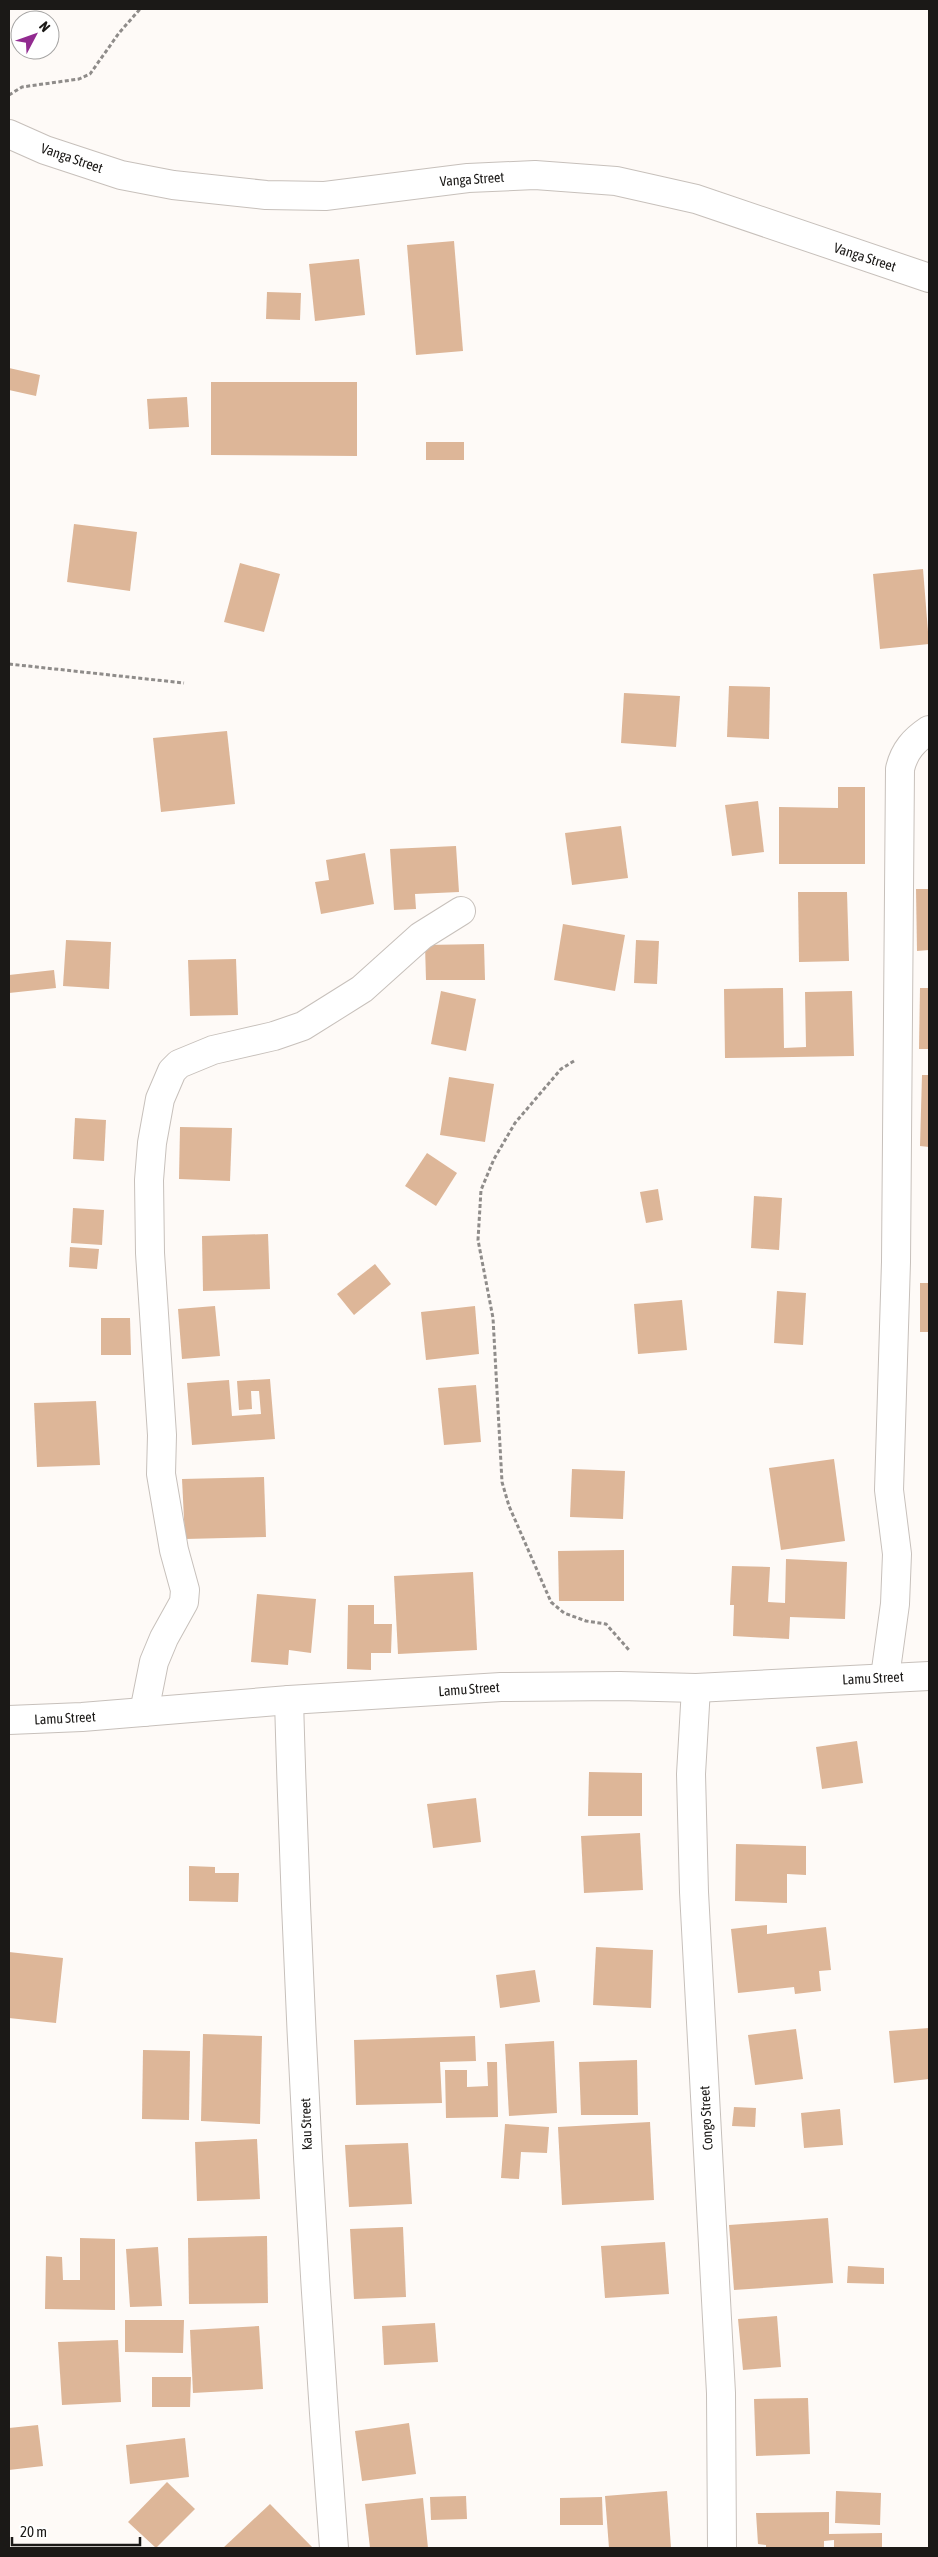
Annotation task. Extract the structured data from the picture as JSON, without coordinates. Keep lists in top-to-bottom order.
{
  "streets": {
    "street": [
      "Vanga Street",
      "Lamu Street",
      "Congo Street",
      "Kau Street"
    ]
  },
  "crossings": [
    ["Lamu Street", "Congo Street"],
    ["Lamu Street", "Kau Street"]
  ],
  "scale_bar": "20 m",
  "north": "top right"
}
